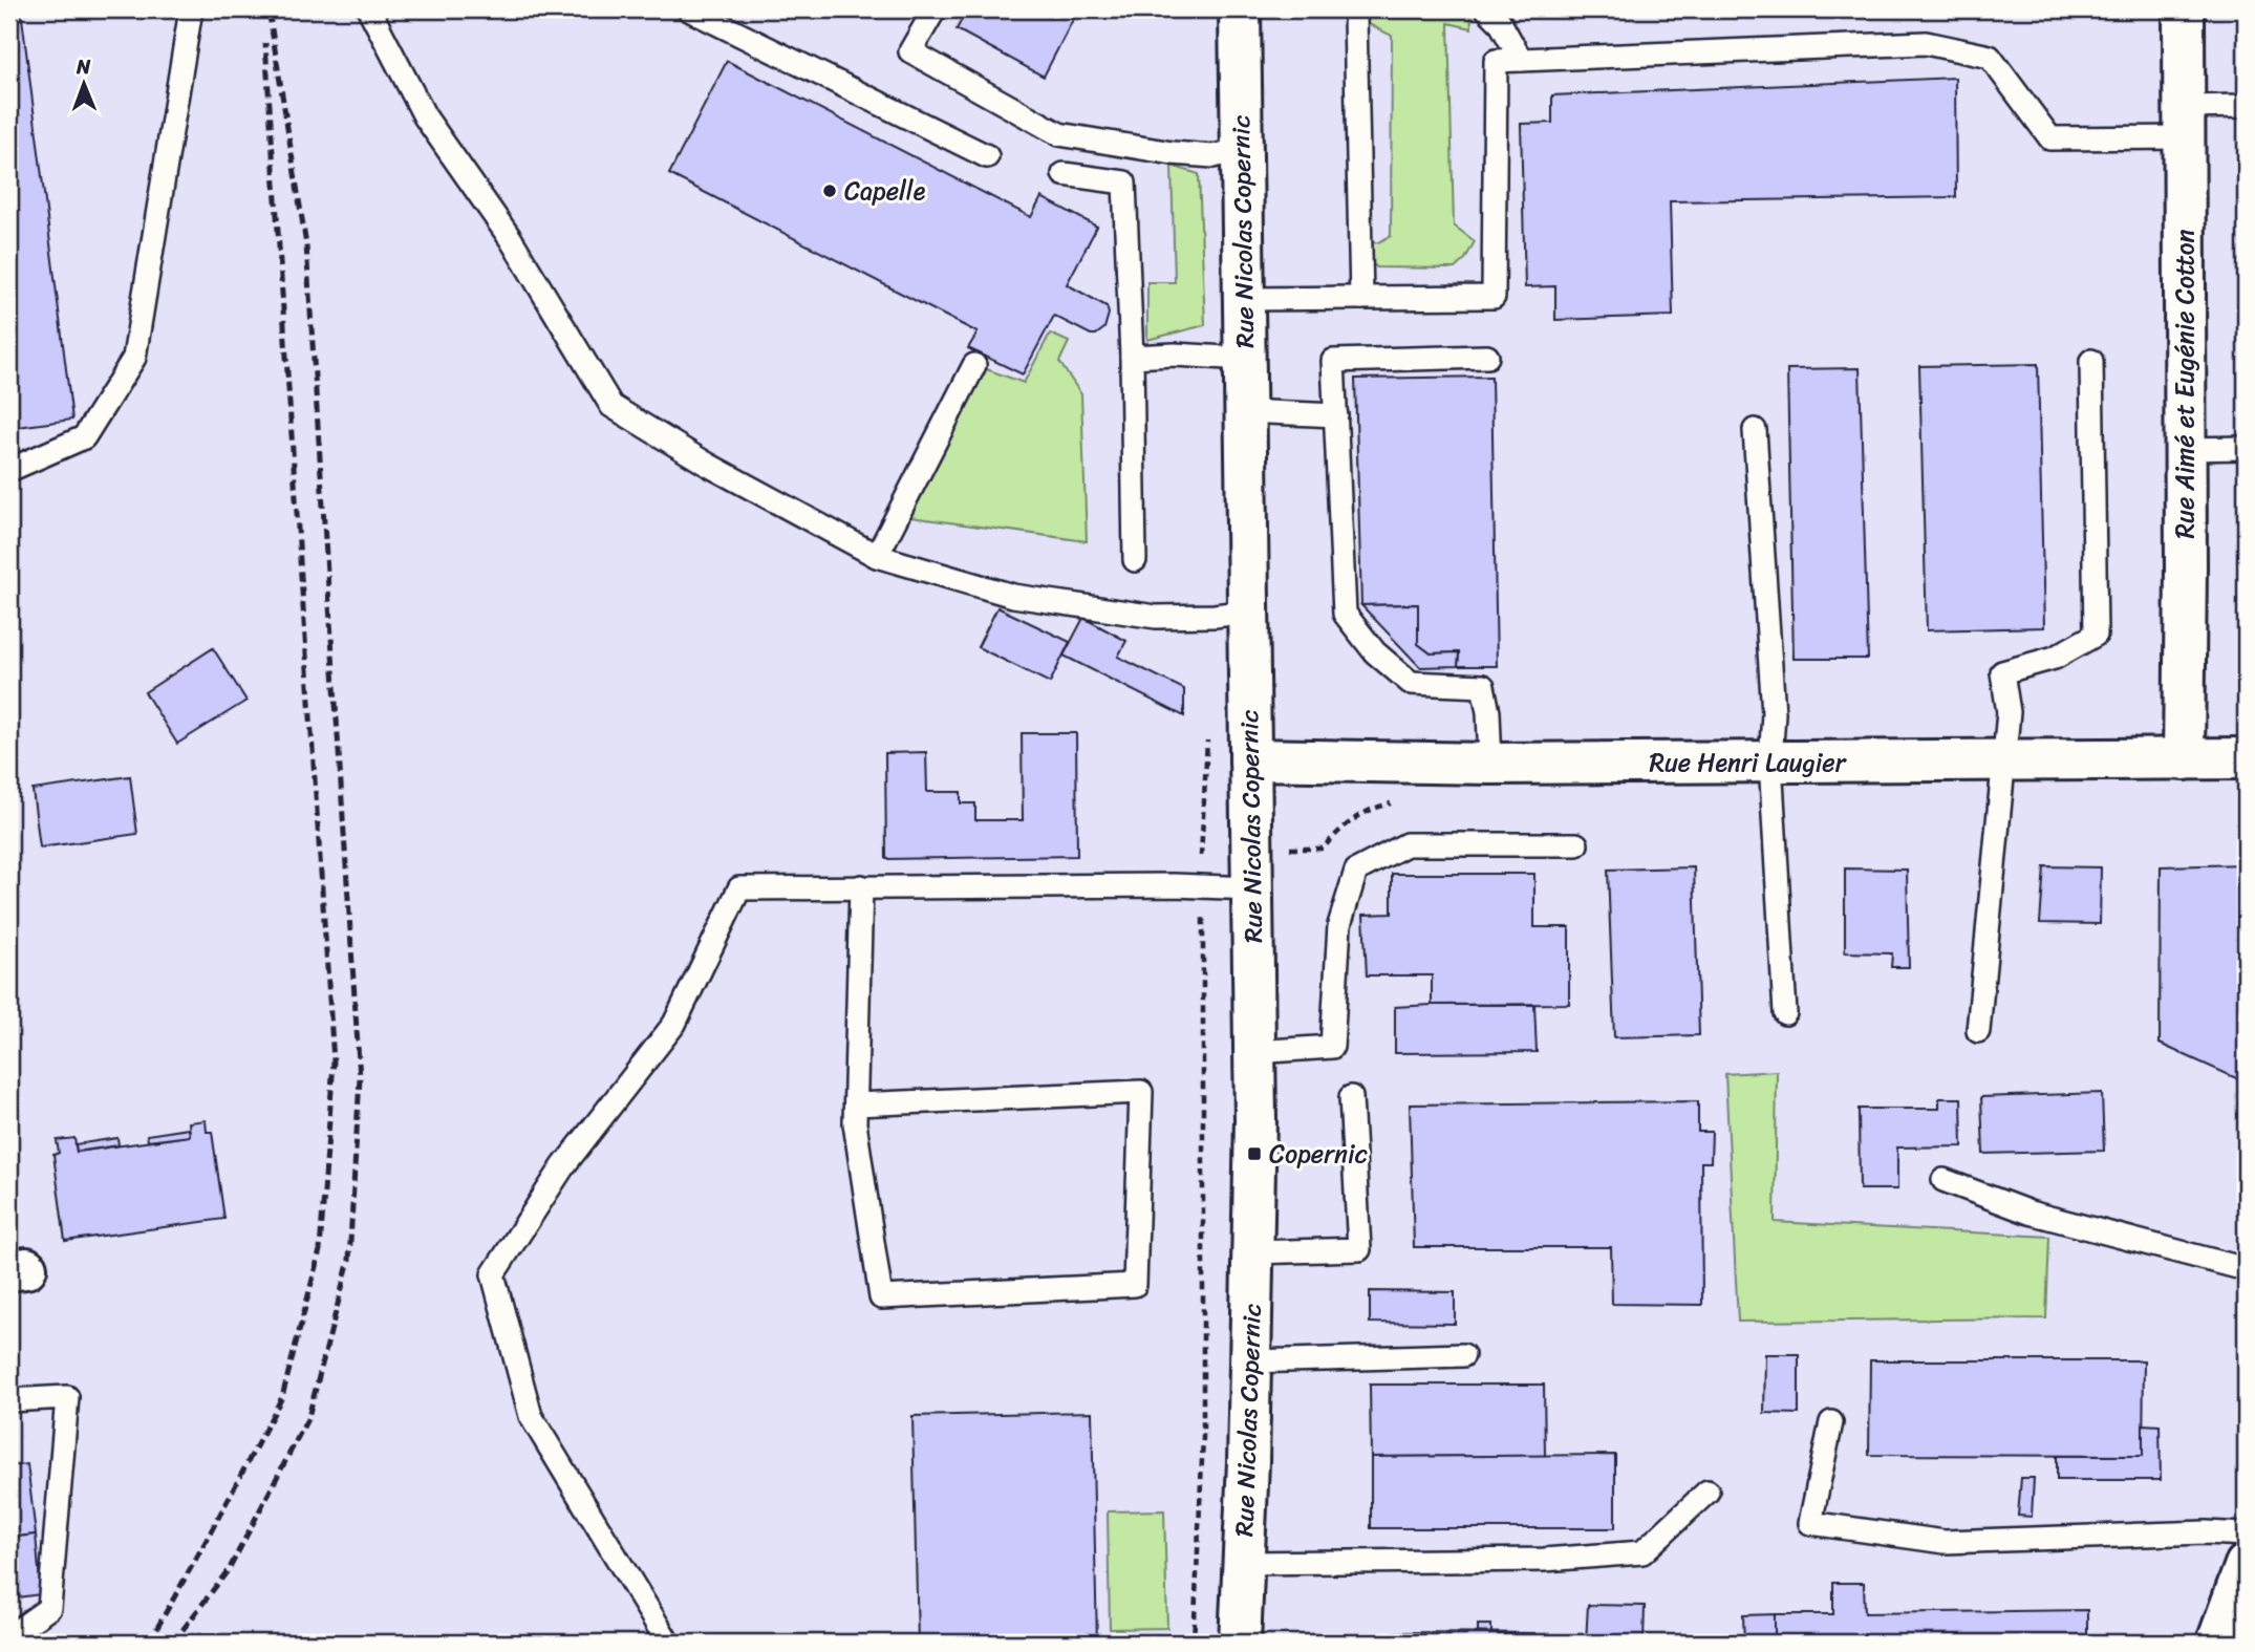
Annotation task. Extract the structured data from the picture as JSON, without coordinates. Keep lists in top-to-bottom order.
{
  "streets": {
    "street": ["Rue Nicolas Copernic", "Rue Aimé et Eugénie Cotton", "Rue Henri Laugier"]
  },
  "crossings": [
    ["Rue Nicolas Copernic", "Rue Henri Laugier"],
    ["Rue Aimé et Eugénie Cotton", "Rue Henri Laugier"]
  ],
  "places": {
    "other": ["Capelle"],
    "transit": ["Copernic"]
  },
  "north": "top"
}
